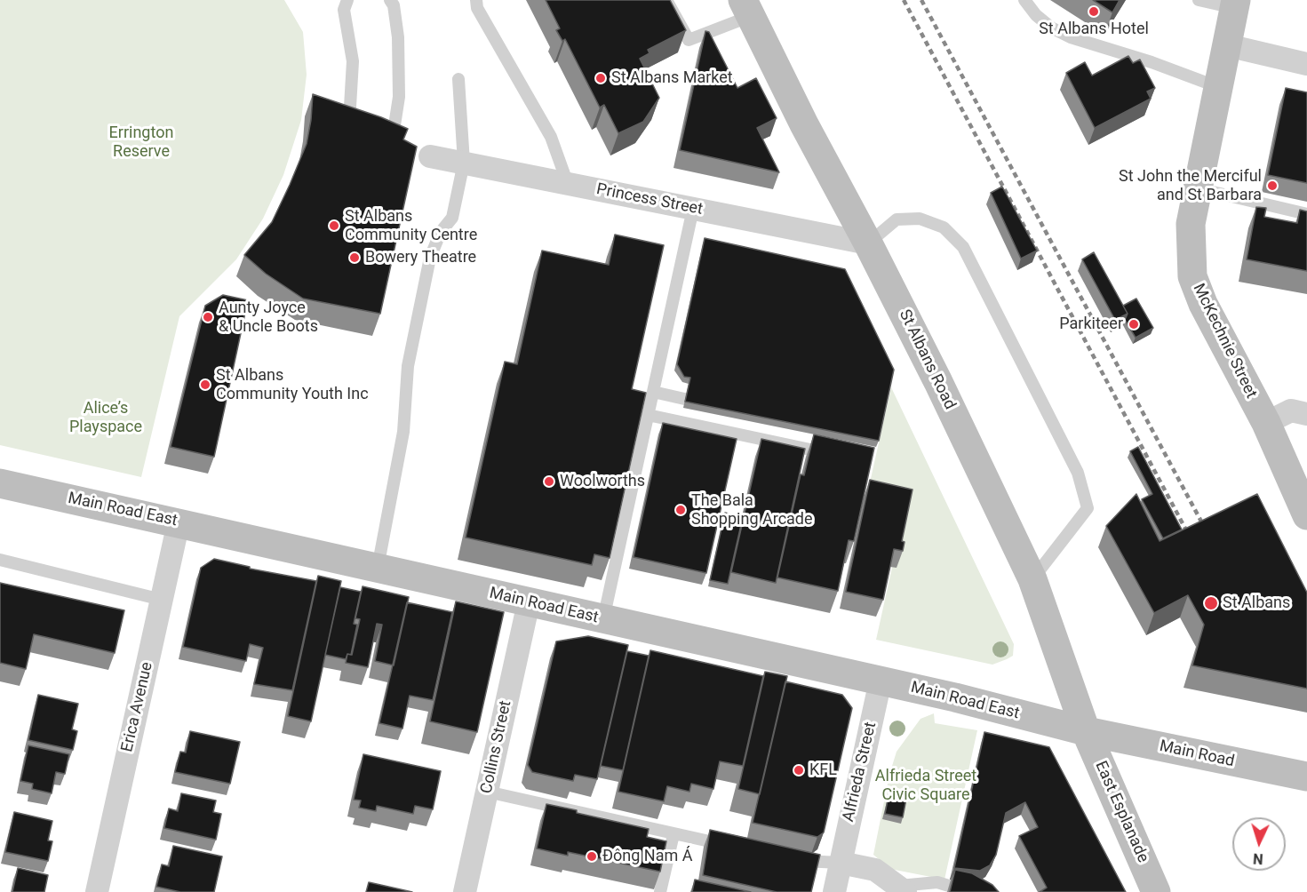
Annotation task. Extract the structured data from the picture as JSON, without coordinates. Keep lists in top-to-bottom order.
{
  "streets": {
    "main road": [
      "McKechnie Street",
      "St Albans Road",
      "Main Road East",
      "Main Road",
      "East Esplanade"
    ],
    "street": [
      "Princess Street",
      "Erica Avenue",
      "Collins Street",
      "Alfrieda Street"
    ]
  },
  "crossings": [
    ["Princess Street", "St Albans Road"],
    ["St Albans Road", "Main Road East"],
    ["St Albans Road", "Main Road"],
    ["St Albans Road", "East Esplanade"],
    ["Main Road East", "Erica Avenue"],
    ["Main Road East", "Collins Street"],
    ["Main Road East", "Main Road"],
    ["Main Road East", "Alfrieda Street"],
    ["Main Road East", "East Esplanade"],
    ["Main Road", "East Esplanade"]
  ],
  "parks": ["Errington Reserve", "Alice’s Playspace", "Alfrieda Street Civic Square"],
  "places": [
    "St Albans Hotel",
    "St Albans Market",
    "St John the Merciful and St Barbara",
    "St Albans Community Centre",
    "Bowery Theatre",
    "Aunty Joyce & Uncle Boots",
    "Parkiteer",
    "St Albans Community Youth Inc",
    "Woolworths",
    "The Bala Shopping Arcade",
    "St Albans",
    "KFL",
    "Đông Nam Á"
  ],
  "north": "bottom"
}
